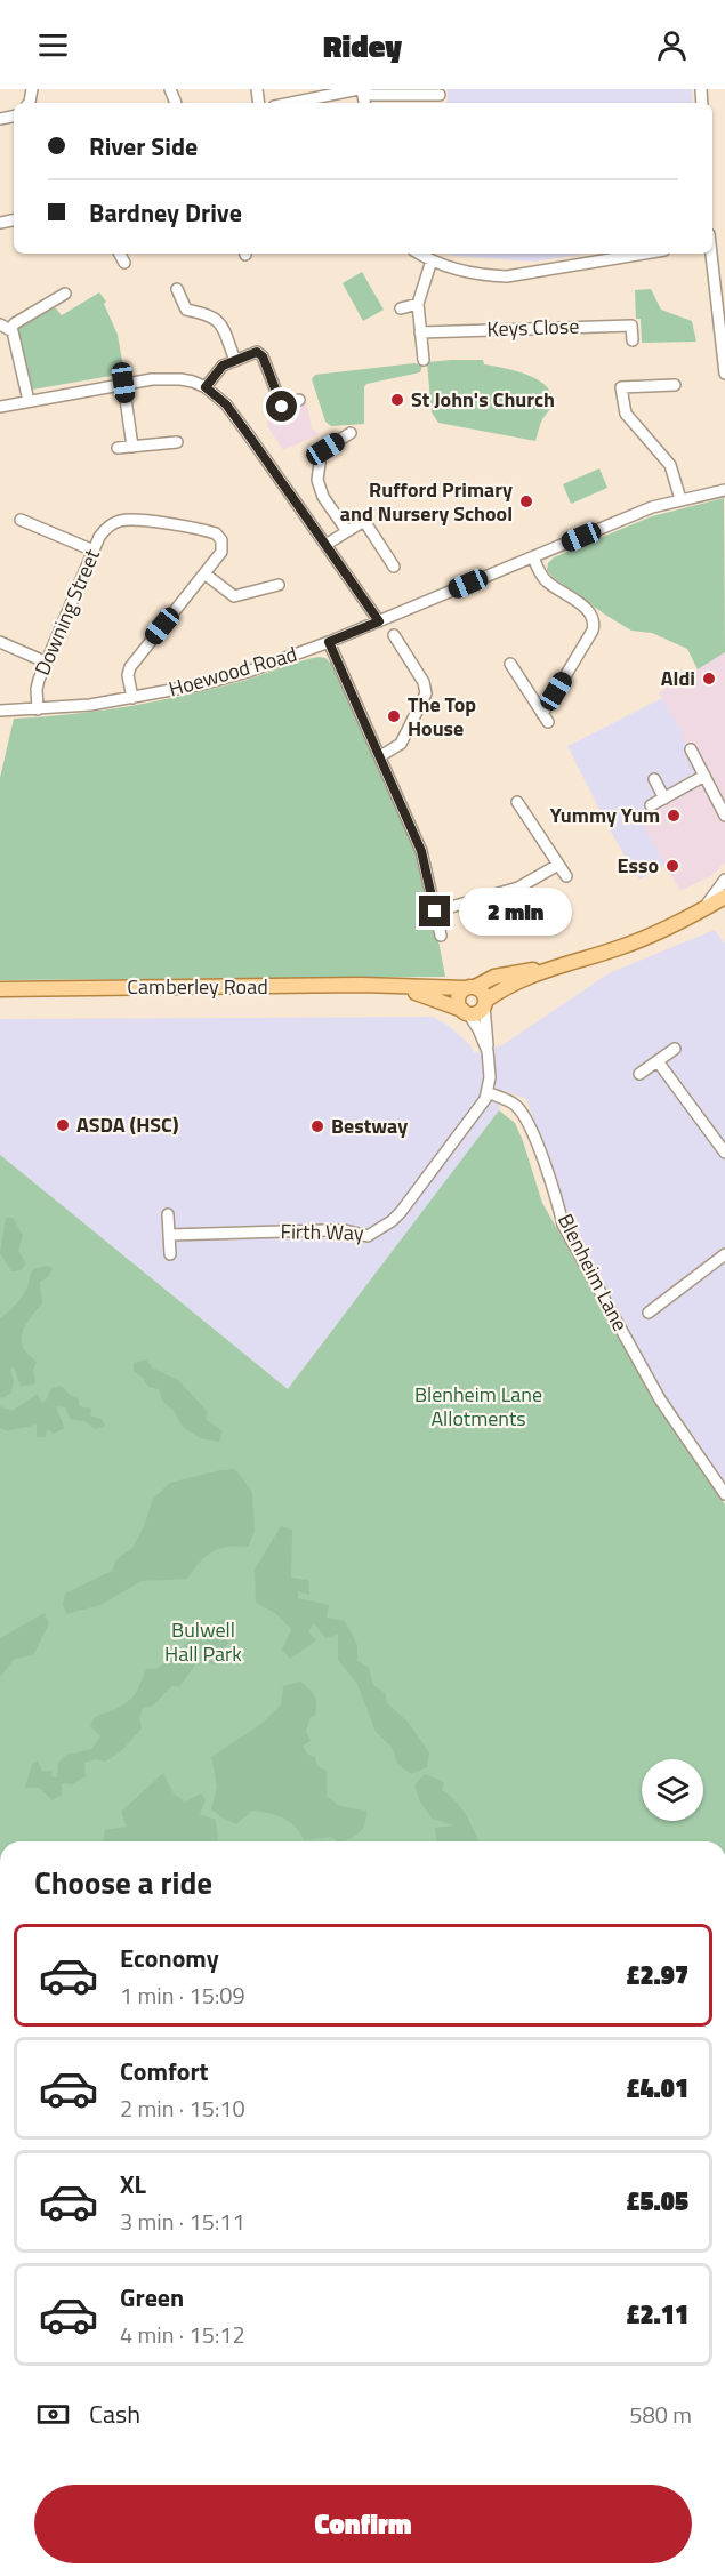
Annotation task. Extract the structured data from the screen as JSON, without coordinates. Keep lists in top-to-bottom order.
{
  "streets": {
    "main road": ["Camberley Road"],
    "street": [
      "Keys Close",
      "Downing Street",
      "Hoewood Road",
      "Firth Way",
      "Blenheim Lane"
    ]
  },
  "crossings": [
    ["Downing Street", "Hoewood Road"],
    ["Firth Way", "Blenheim Lane"]
  ],
  "parks": ["Blenheim Lane Allotments", "Bulwell Hall Park"],
  "places": [
    "St John's Church",
    "Rufford Primary and Nursery School",
    "Aldi",
    "The Top House",
    "Yummy Yum",
    "Esso",
    "ASDA (HSC)",
    "Bestway"
  ],
  "page": {
    "header": "Ridey",
    "banner": ["River Side", "Bardney Drive"],
    "bubble": "2 min",
    "heading": "Choose a ride",
    "list": [
      {
        "name": "Economy",
        "note": "1 min · 15:09",
        "value": "£2.97"
      },
      {
        "name": "Comfort",
        "note": "2 min · 15:10",
        "value": "£4.01"
      },
      {
        "name": "XL",
        "note": "3 min · 15:11",
        "value": "£5.05"
      },
      {
        "name": "Green",
        "note": "4 min · 15:12",
        "value": "£2.11"
      }
    ],
    "pay": ["Cash", "580 m"],
    "buttons": "Confirm"
  }
}
